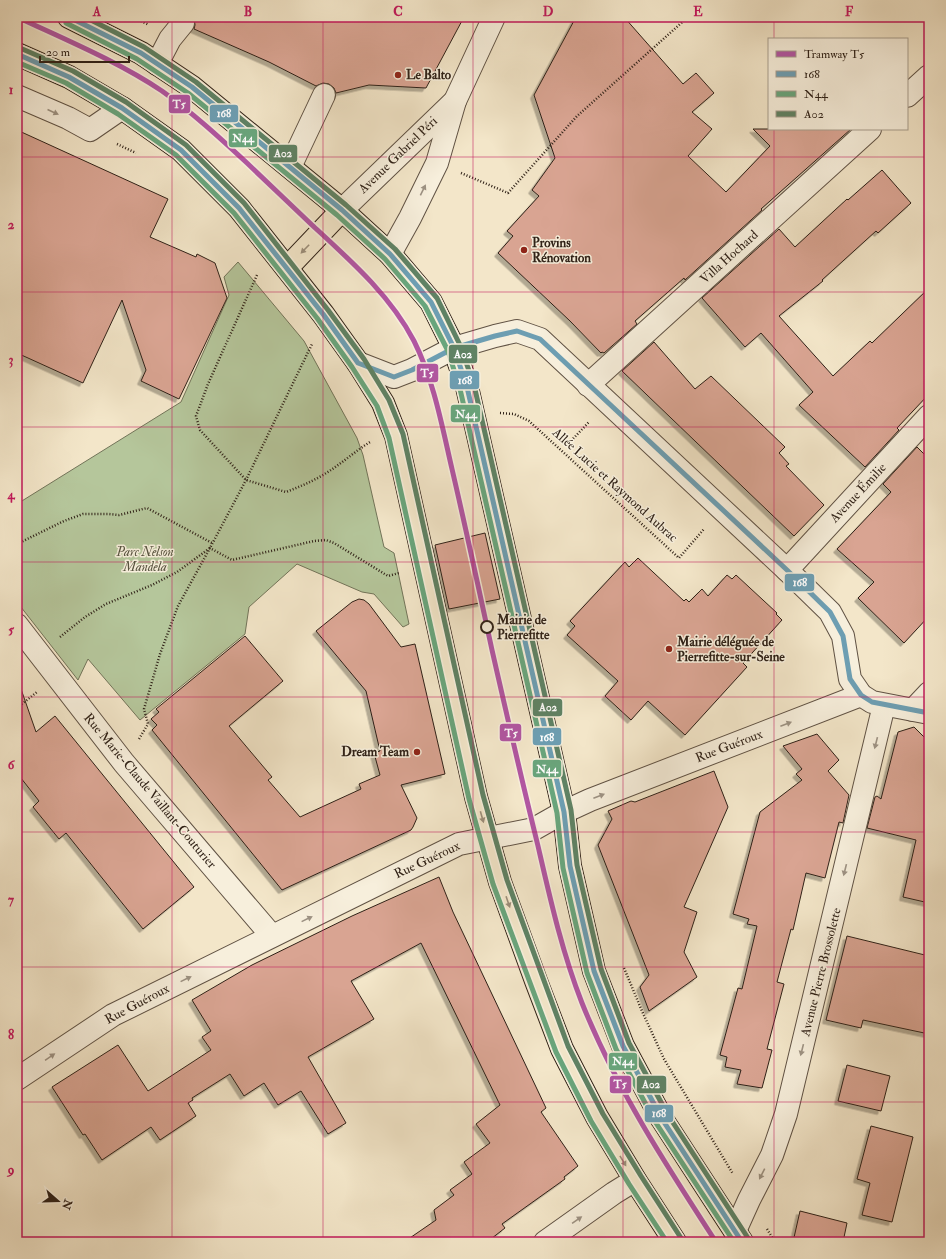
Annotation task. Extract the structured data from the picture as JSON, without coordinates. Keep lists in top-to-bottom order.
{
  "streets": {
    "street": [
      "Avenue Gabriel Péri",
      "Villa Hochard",
      "Avenue Émilie",
      "Rue Guéroux",
      "Rue Marie-Claude Vaillant-Couturier",
      "Avenue Pierre Brossolette"
    ],
    "path": ["Allée Lucie et Raymond Aubrac"]
  },
  "crossings": [
    ["Rue Guéroux", "Rue Marie-Claude Vaillant-Couturier"]
  ],
  "one_way": ["Rue Guéroux", "Avenue Pierre Brossolette"],
  "parks": ["Parc Nelson Mandela"],
  "places": [
    "Le Balto",
    "Provins Rénovation",
    "Mairie de Pierrefitte",
    "Mairie déléguée de Pierrefitte-sur-Seine",
    "Dream Team"
  ],
  "lines": [
    "tram line T5",
    "transit line 168",
    "transit line A02",
    "transit line N44"
  ],
  "legend": [
    "Tramway T5",
    "168",
    "N44",
    "A02"
  ],
  "scale_bar": "20 m",
  "north": "right",
  "grid": {
    "columns": [
      "A",
      "B",
      "C",
      "D",
      "E",
      "F"
    ],
    "rows": [
      "1",
      "2",
      "3",
      "4",
      "5",
      "6",
      "7",
      "8",
      "9"
    ]
  }
}
